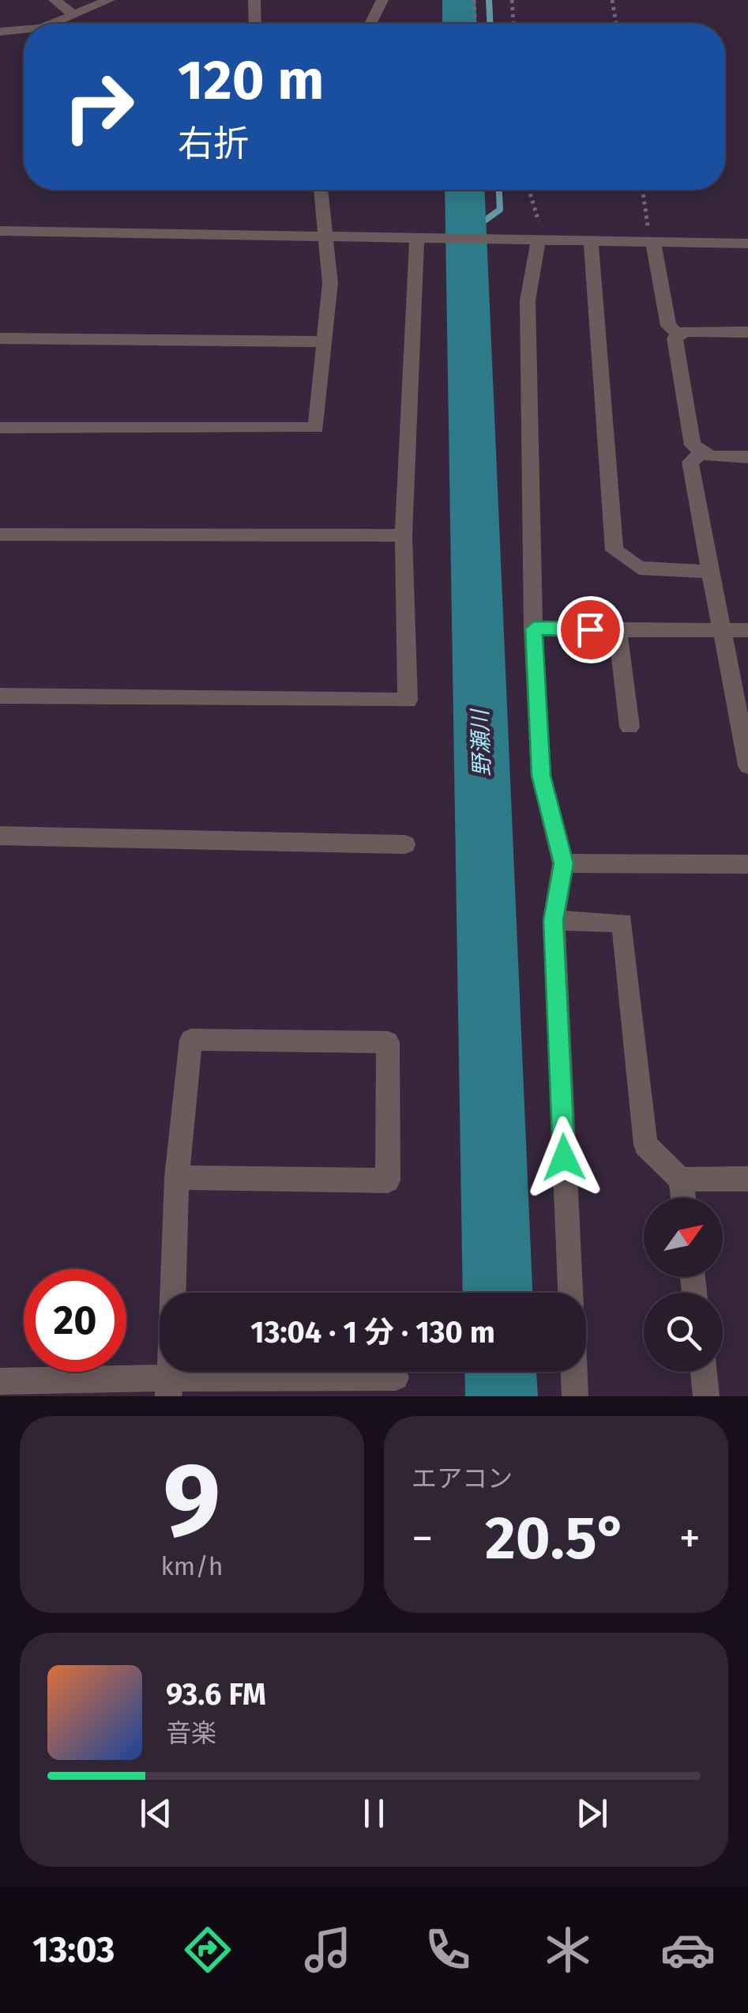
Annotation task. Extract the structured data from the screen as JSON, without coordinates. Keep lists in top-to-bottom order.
{
  "water": ["野瀬川"],
  "north": "top right",
  "page": {
    "turn": ["120 m", "右折"],
    "limit": "20",
    "trip": "13:04 · 1 分 · 130 m",
    "tile": [
      ["9", "km/h"],
      "エアコン"
    ],
    "heat": ["−", "20.5°", "+"],
    "song": ["93.6 FM", "音楽"],
    "tabs": "13:03"
  }
}
